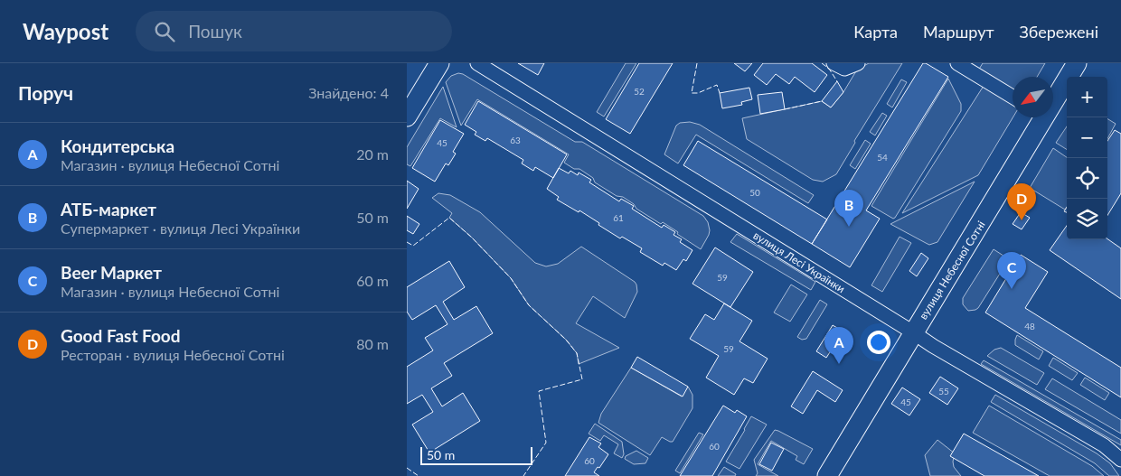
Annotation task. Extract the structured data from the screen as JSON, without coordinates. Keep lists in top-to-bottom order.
{
  "streets": {
    "street": ["вулиця Лесі Українки", "вулиця Небесної Сотні"]
  },
  "crossings": [
    ["вулиця Лесі Українки", "вулиця Небесної Сотні"]
  ],
  "house_numbers": [
    "52",
    "63",
    "45",
    "54",
    "50",
    "61",
    "59",
    "48",
    "59",
    "55",
    "45",
    "60",
    "60"
  ],
  "scale_bar": "50 m",
  "north": "bottom left",
  "page": {
    "header": "Waypost",
    "search": "Пошук",
    "nav": ["Карта", "Маршрут", "Збережені"],
    "heading": ["Поруч", "Знайдено: 4"],
    "map_buttons": ["+", "−"],
    "list": [
      {
        "mark": "A",
        "name": "Кондитерська",
        "note": "Магазин · вулиця Небесної Сотні",
        "value": "20 m"
      },
      {
        "mark": "B",
        "name": "АТБ-маркет",
        "note": "Супермаркет · вулиця Лесі Українки",
        "value": "50 m"
      },
      {
        "mark": "C",
        "name": "Beer Маркет",
        "note": "Магазин · вулиця Небесної Сотні",
        "value": "60 m"
      },
      {
        "mark": "D",
        "name": "Good Fast Food",
        "note": "Ресторан · вулиця Небесної Сотні",
        "value": "80 m"
      }
    ],
    "pins": [
      "D",
      "B",
      "C",
      "A"
    ],
    "scale": "50 m"
  }
}
